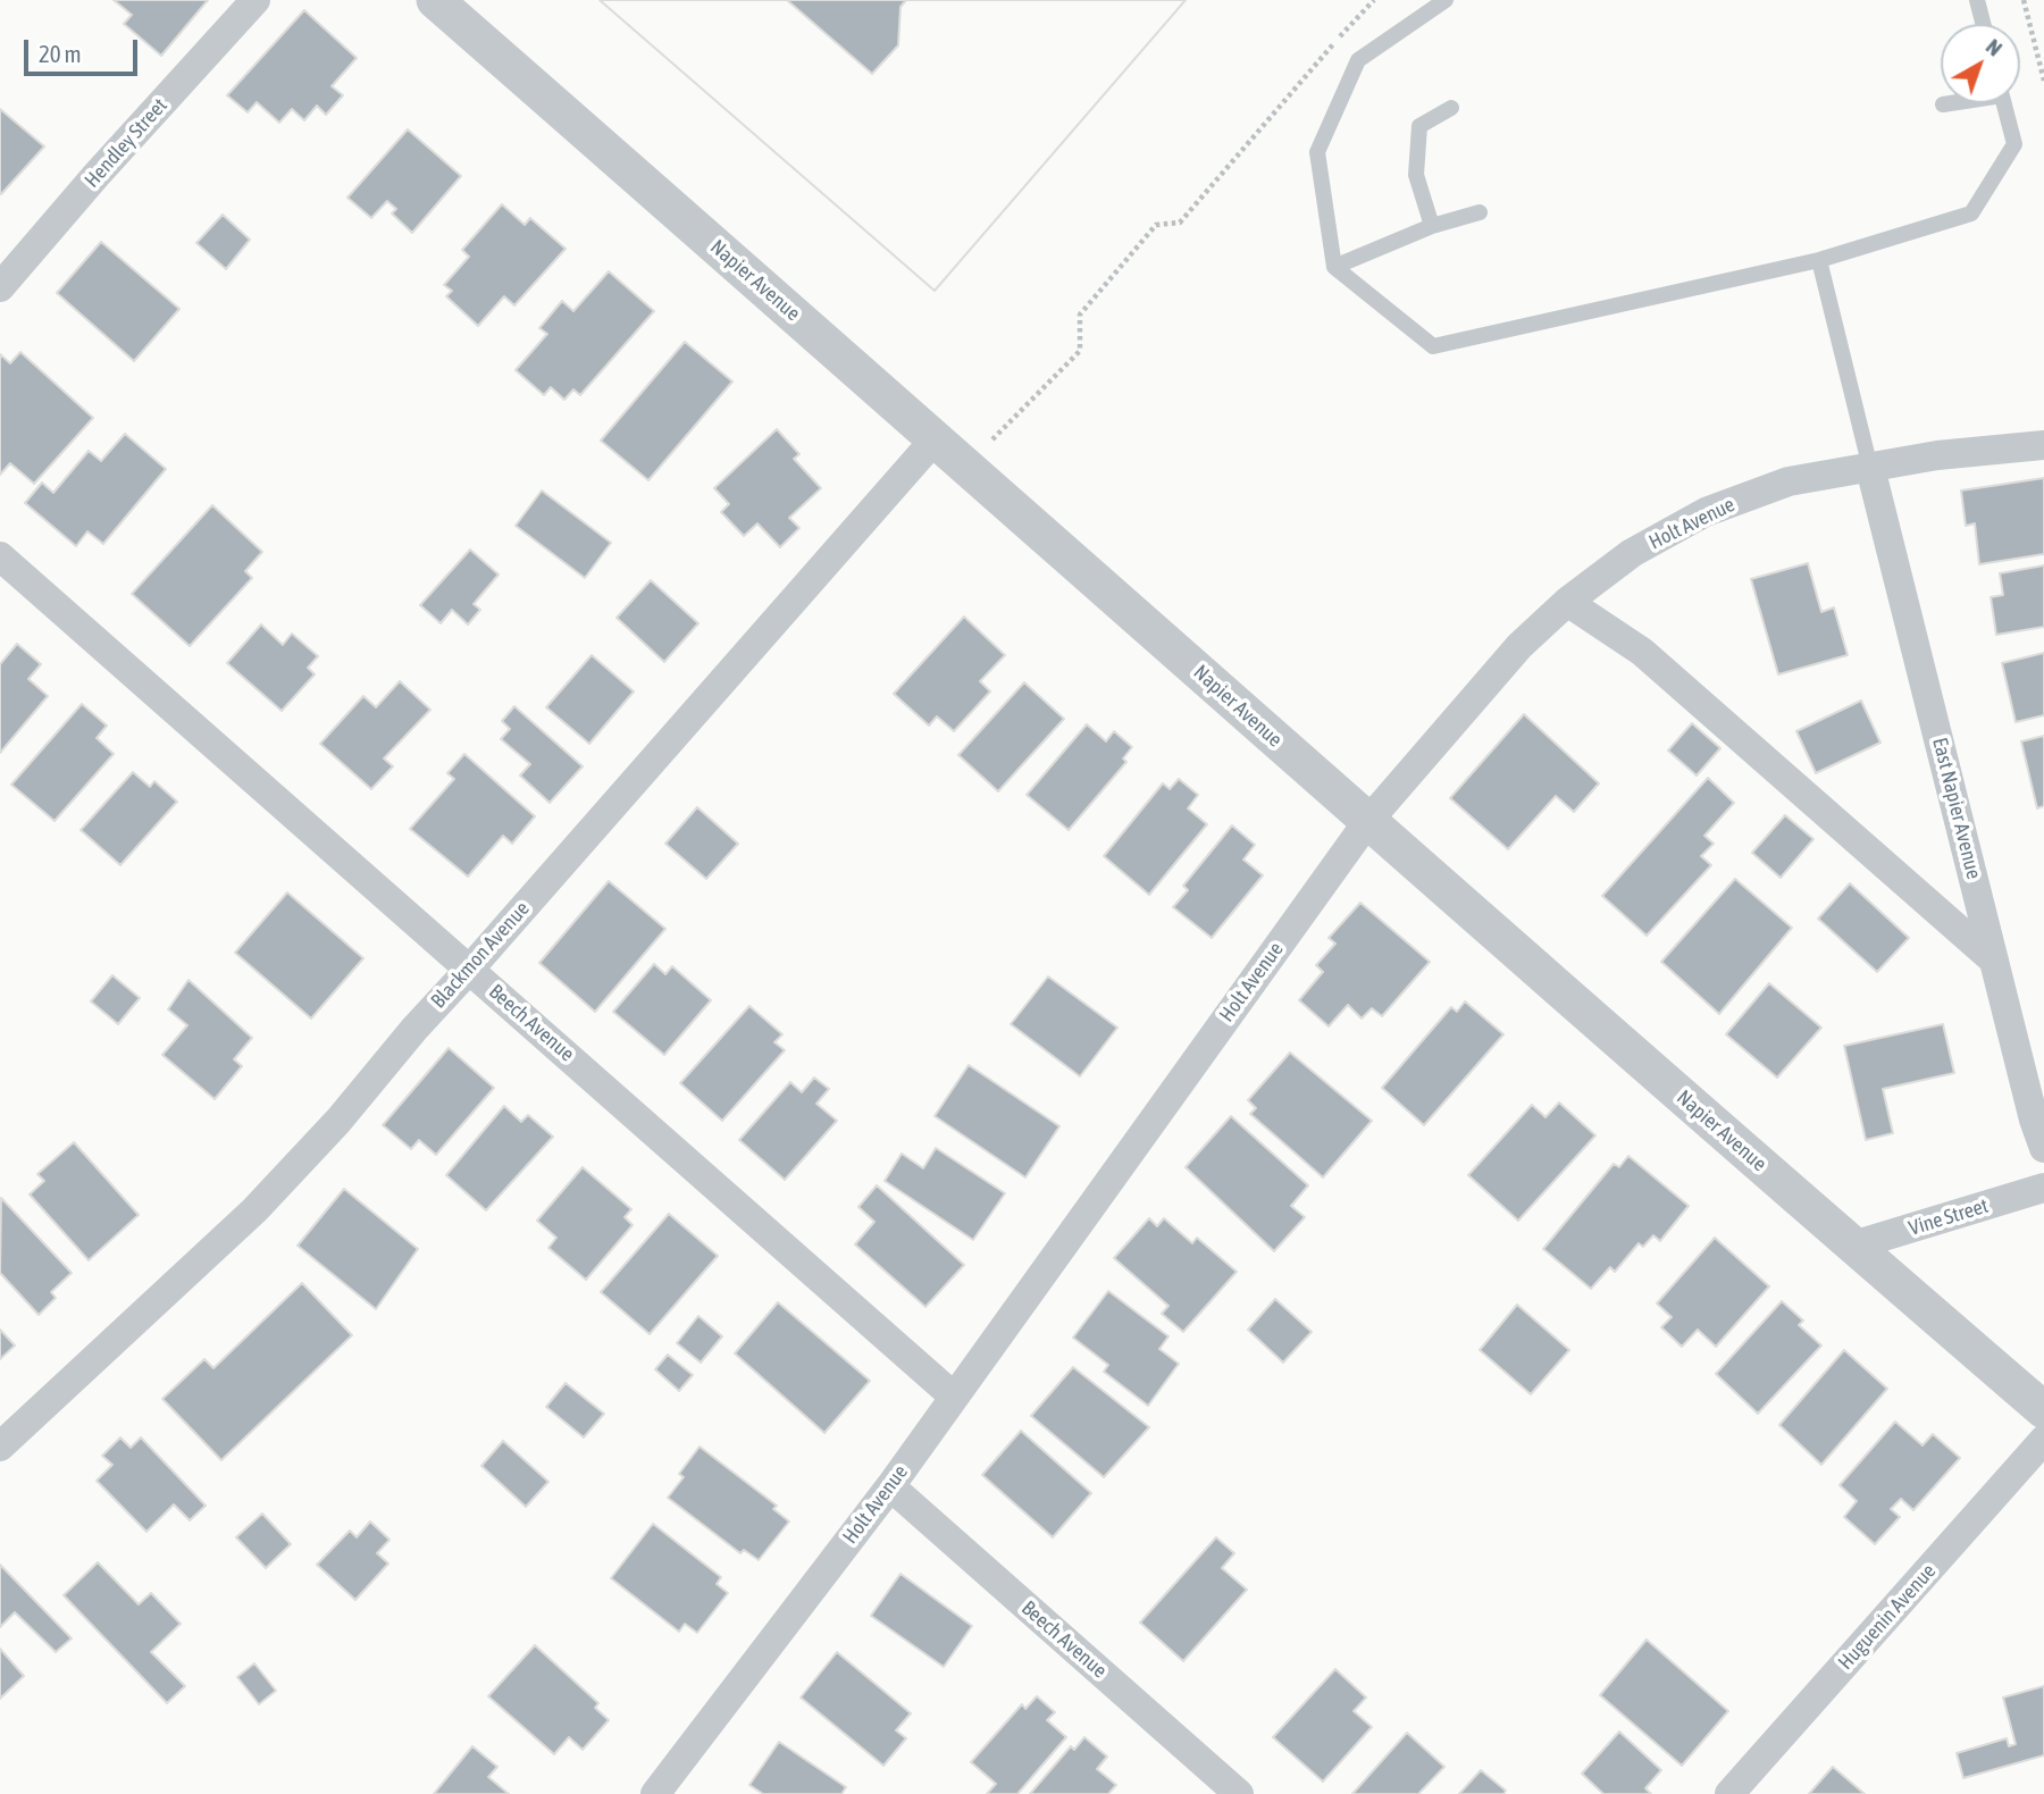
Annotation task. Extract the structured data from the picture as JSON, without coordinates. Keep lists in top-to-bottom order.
{
  "streets": {
    "street": [
      "Hendley Street",
      "Napier Avenue",
      "Holt Avenue",
      "East Napier Avenue",
      "Blackmon Avenue",
      "Beech Avenue",
      "Vine Street",
      "Huguenin Avenue"
    ]
  },
  "crossings": [
    ["Napier Avenue", "Holt Avenue"],
    ["Napier Avenue", "Blackmon Avenue"],
    ["Napier Avenue", "Vine Street"],
    ["Holt Avenue", "East Napier Avenue"],
    ["Holt Avenue", "Beech Avenue"],
    ["Blackmon Avenue", "Beech Avenue"]
  ],
  "scale_bar": "20 m",
  "north": "top right"
}
